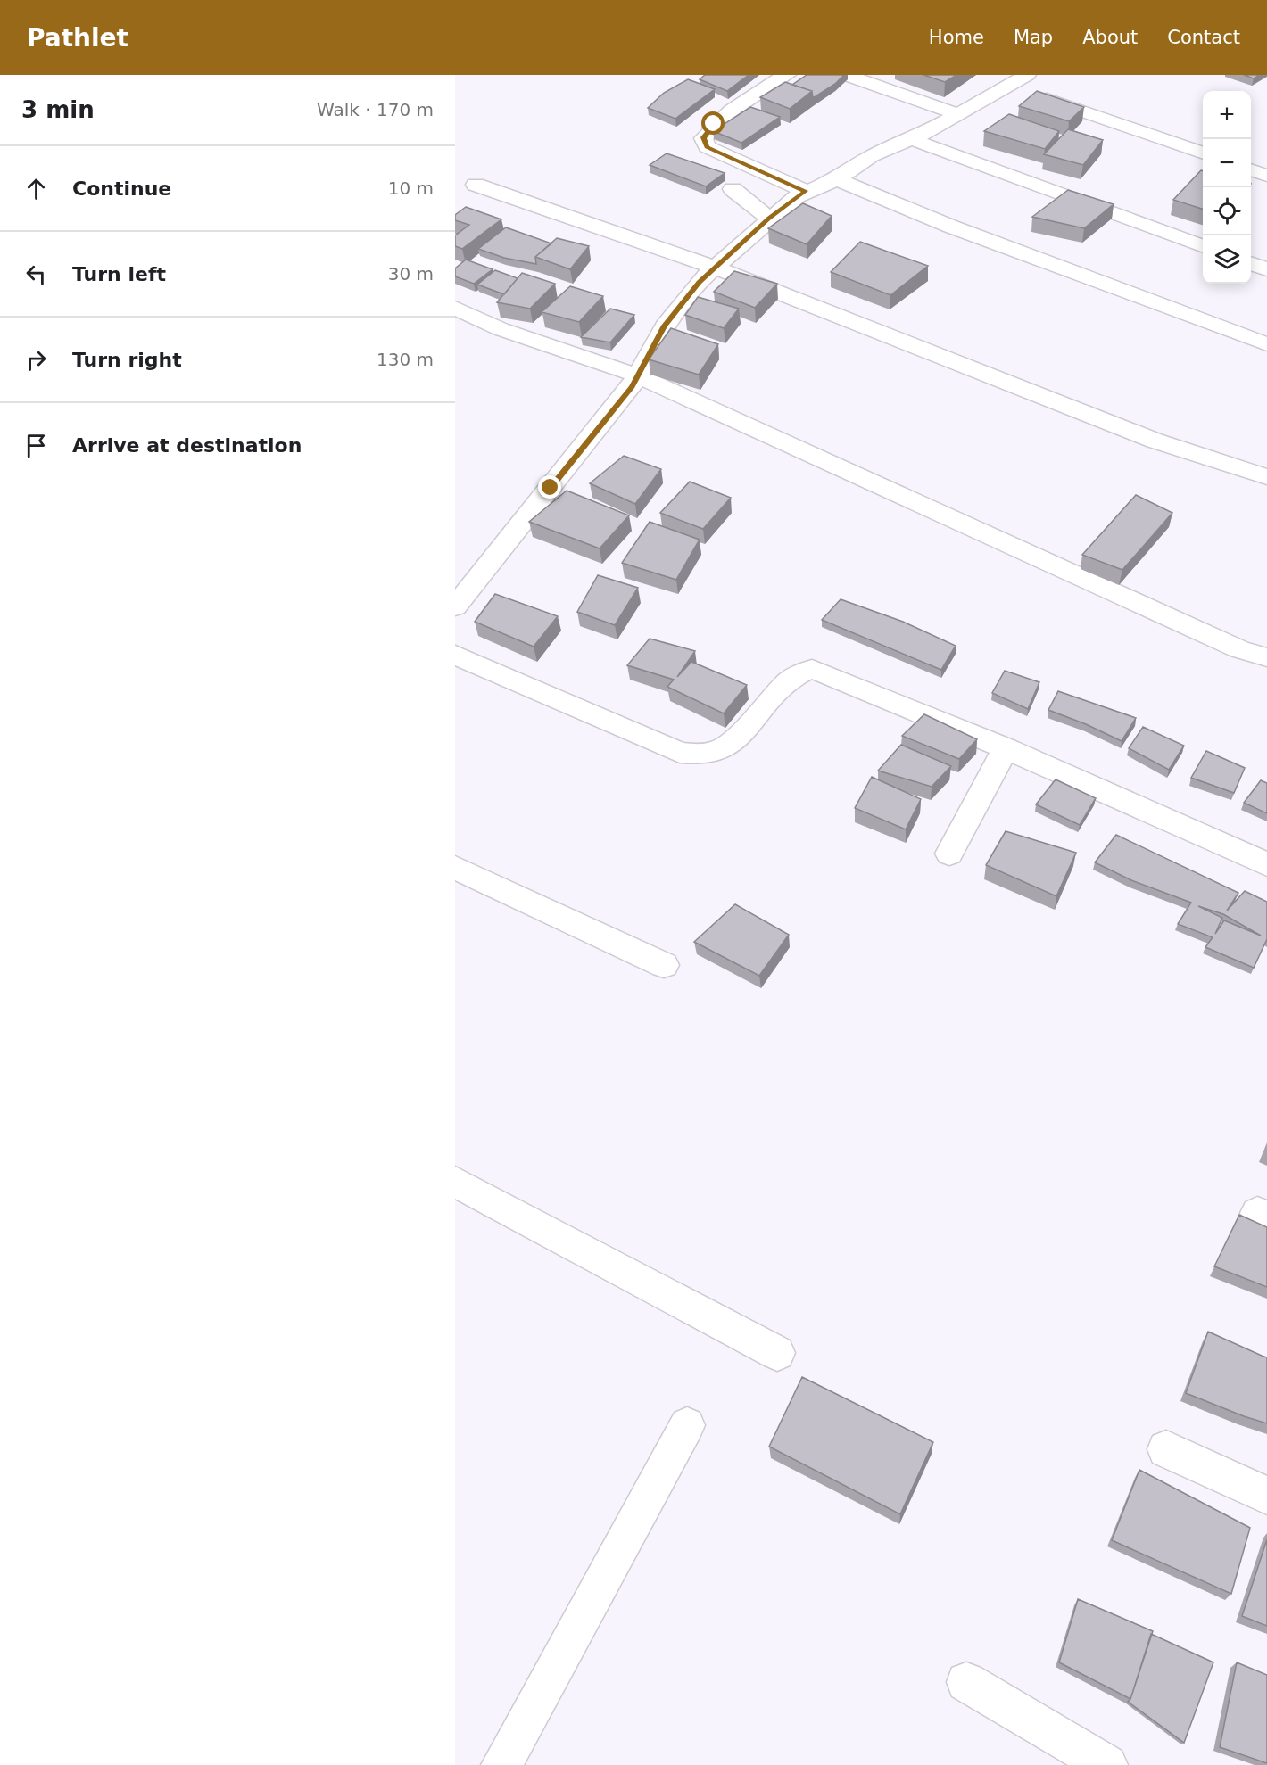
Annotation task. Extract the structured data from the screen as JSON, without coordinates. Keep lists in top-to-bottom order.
{
  "page": {
    "header": "Pathlet",
    "nav": [
      "Home",
      "Map",
      "About",
      "Contact"
    ],
    "heading": ["3 min", "Walk · 170 m"],
    "map_buttons": ["+", "−"],
    "list": [
      ["Continue", "10 m"],
      ["Turn left", "30 m"],
      ["Turn right", "130 m"],
      "Arrive at destination"
    ]
  }
}
